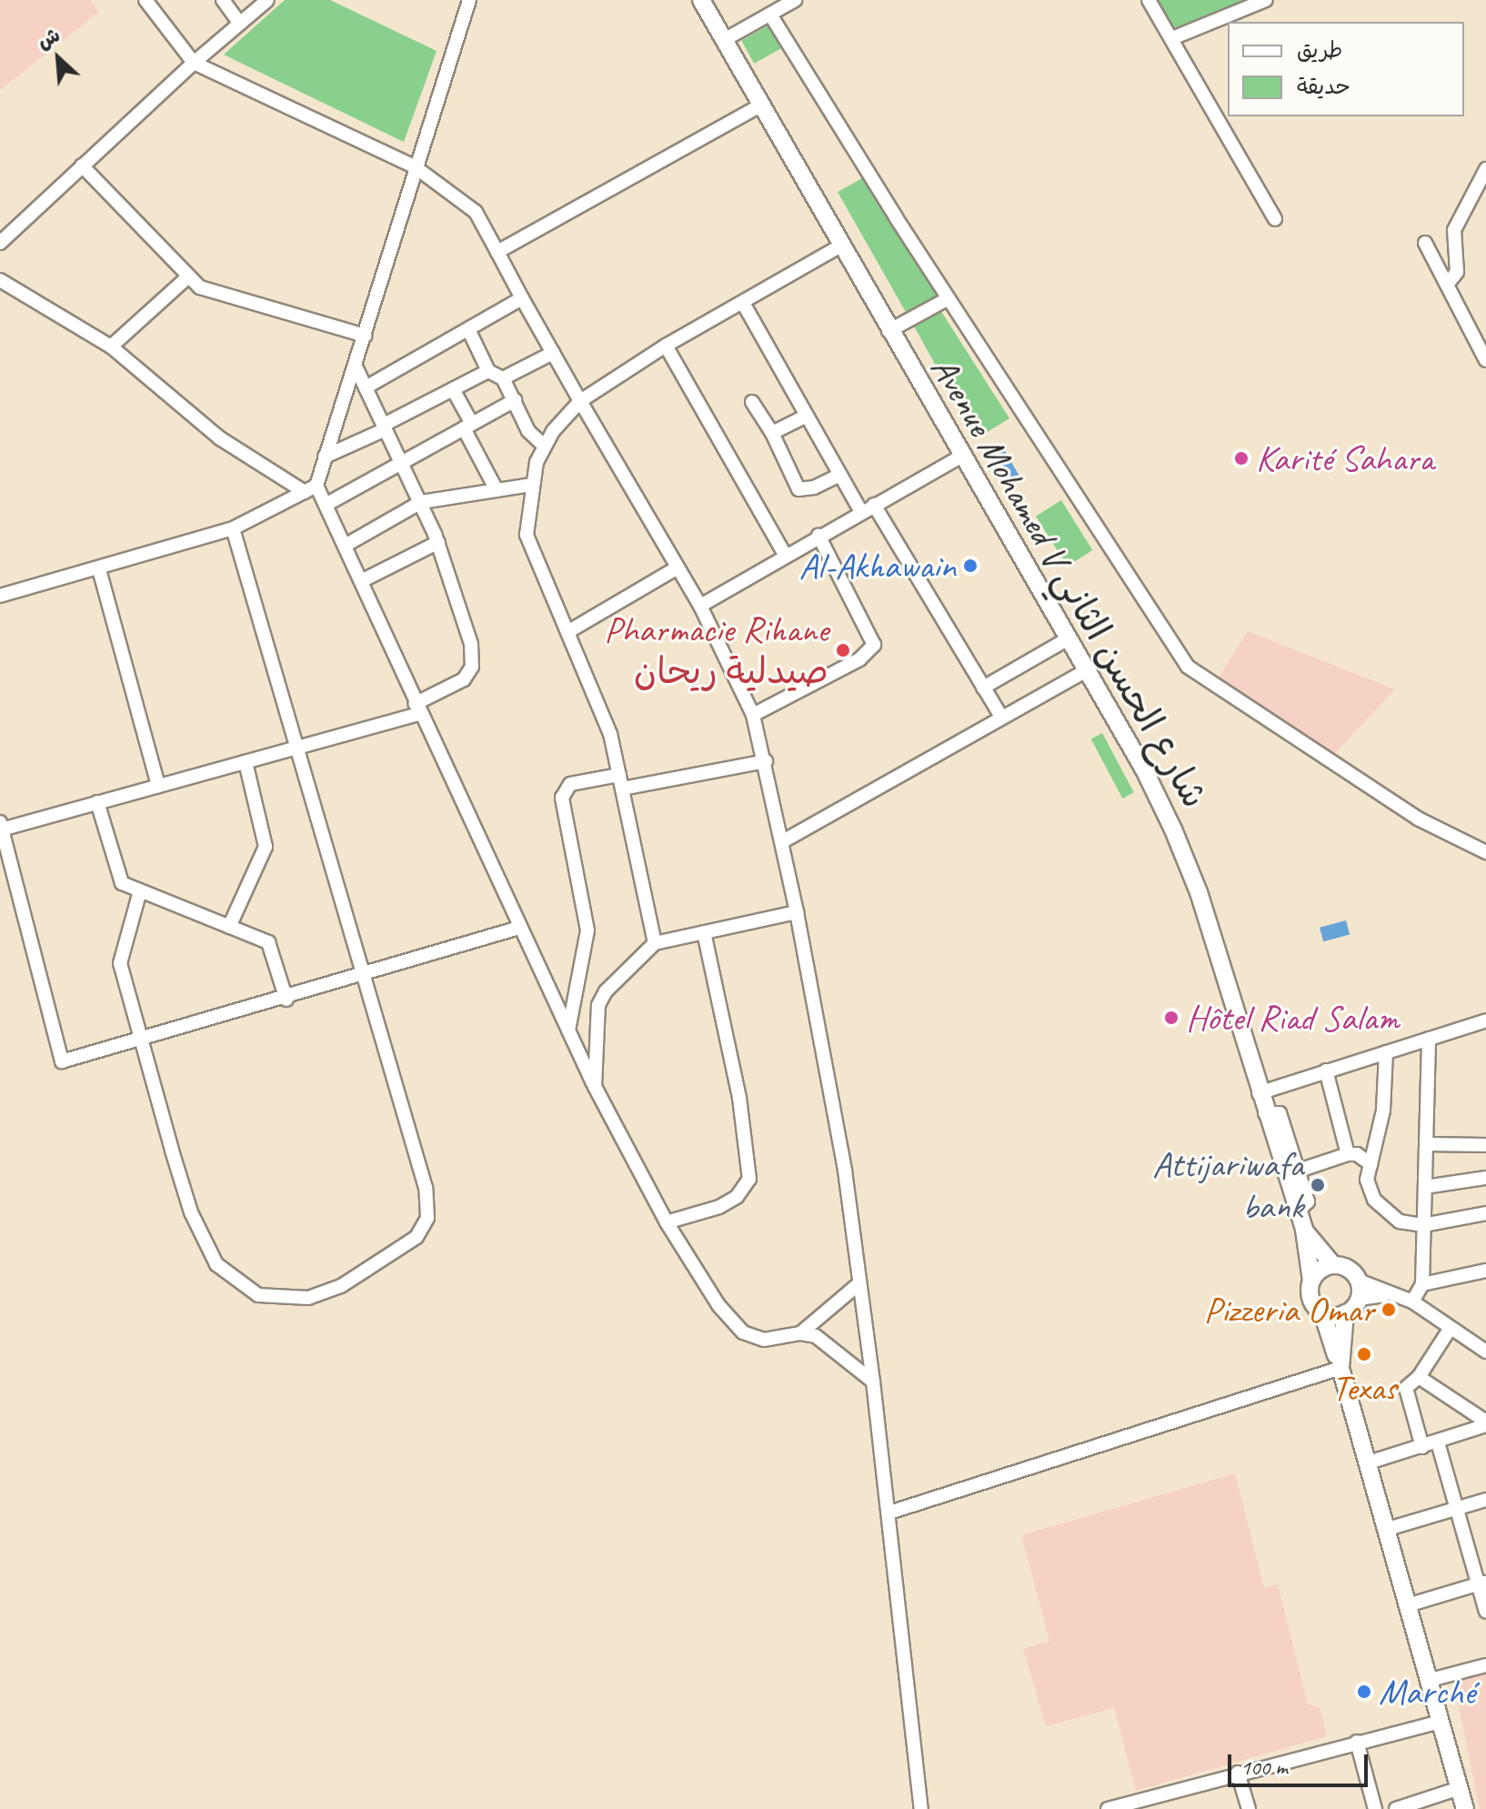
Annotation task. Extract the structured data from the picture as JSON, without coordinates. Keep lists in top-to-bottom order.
{
  "streets": {
    "main road": ["Avenue Mohamed V شارع الحسن الثاني"]
  },
  "places": [
    "Karité Sahara",
    "Al-Akhawain",
    "Pharmacie Rihane صيدلية ريحان",
    "Hôtel Riad Salam",
    "Attijariwafa bank",
    "Pizzeria Omar",
    "Texas",
    "Marché"
  ],
  "legend": ["طريق", "حديقة"],
  "scale_bar": "100 m",
  "north": "top left"
}
